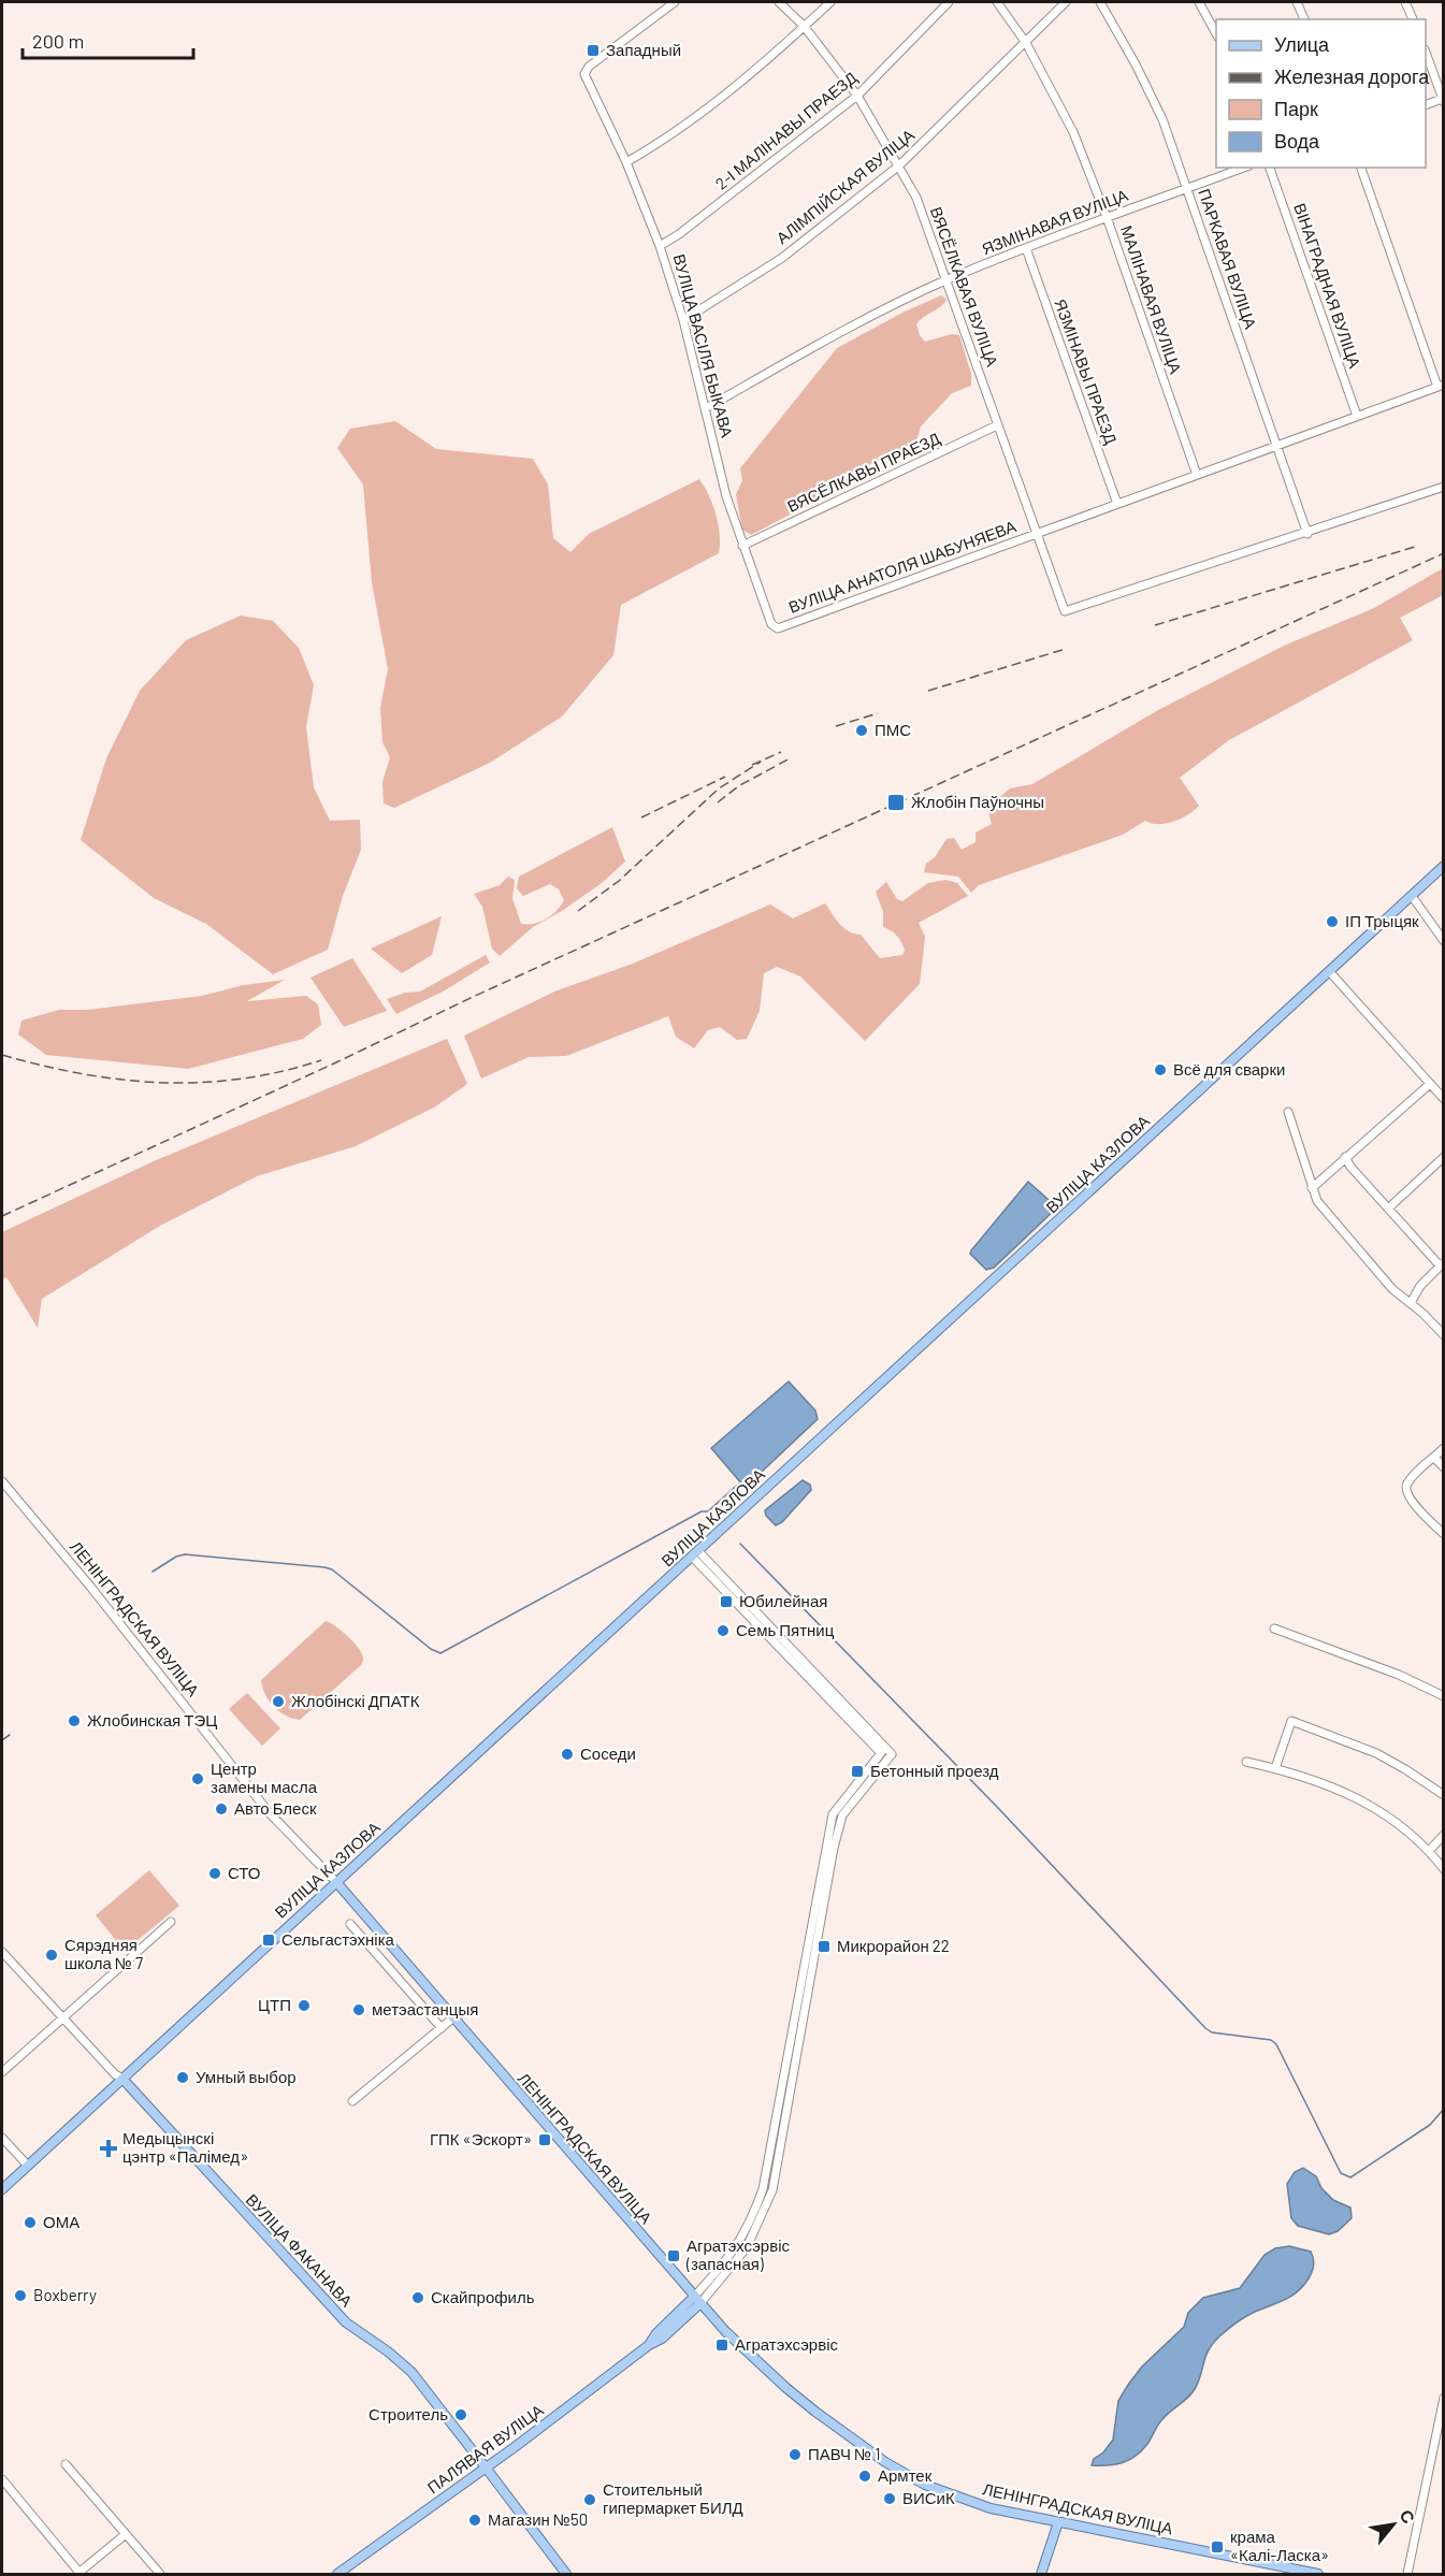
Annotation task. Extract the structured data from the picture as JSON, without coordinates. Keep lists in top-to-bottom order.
{
  "streets": {
    "main road": [
      "ВУЛІЦА КАЗЛОВА",
      "ЛЕНІНГРАДСКАЯ ВУЛІЦА",
      "ВУЛІЦА ФАКАНАВА",
      "ПАЛЯВАЯ ВУЛІЦА"
    ],
    "street": [
      "2-І МАЛІНАВЫ ПРАЕЗД",
      "АЛІМПІЙСКАЯ ВУЛІЦА",
      "ЯЗМІНАВАЯ ВУЛІЦА",
      "ПАРКАВАЯ ВУЛІЦА",
      "ВІНАГРАДНАЯ ВУЛІЦА",
      "ВЯСЁЛКАВАЯ ВУЛІЦА",
      "МАЛІНАВАЯ ВУЛІЦА",
      "ВУЛІЦА ВАСІЛЯ БЫКАВА",
      "ЯЗМІНАВЫ ПРАЕЗД",
      "ВЯСЁЛКАВЫ ПРАЕЗД",
      "ВУЛІЦА АНАТОЛЯ ШАБУНЯЕВА"
    ]
  },
  "crossings": [
    ["2-І МАЛІНАВЫ ПРАЕЗД", "ВЯСЁЛКАВАЯ ВУЛІЦА"],
    ["2-І МАЛІНАВЫ ПРАЕЗД", "ВУЛІЦА ВАСІЛЯ БЫКАВА"],
    ["АЛІМПІЙСКАЯ ВУЛІЦА", "ВЯСЁЛКАВАЯ ВУЛІЦА"],
    ["АЛІМПІЙСКАЯ ВУЛІЦА", "МАЛІНАВАЯ ВУЛІЦА"],
    ["АЛІМПІЙСКАЯ ВУЛІЦА", "ВУЛІЦА ВАСІЛЯ БЫКАВА"],
    ["ЯЗМІНАВАЯ ВУЛІЦА", "ПАРКАВАЯ ВУЛІЦА"],
    ["ЯЗМІНАВАЯ ВУЛІЦА", "ВЯСЁЛКАВАЯ ВУЛІЦА"],
    ["ЯЗМІНАВАЯ ВУЛІЦА", "МАЛІНАВАЯ ВУЛІЦА"],
    ["ЯЗМІНАВАЯ ВУЛІЦА", "ВУЛІЦА ВАСІЛЯ БЫКАВА"],
    ["ЯЗМІНАВАЯ ВУЛІЦА", "ЯЗМІНАВЫ ПРАЕЗД"],
    ["ПАРКАВАЯ ВУЛІЦА", "ВЯСЁЛКАВАЯ ВУЛІЦА"],
    ["ПАРКАВАЯ ВУЛІЦА", "ВУЛІЦА АНАТОЛЯ ШАБУНЯЕВА"],
    ["ВІНАГРАДНАЯ ВУЛІЦА", "ВУЛІЦА АНАТОЛЯ ШАБУНЯЕВА"],
    ["ВЯСЁЛКАВАЯ ВУЛІЦА", "ВЯСЁЛКАВЫ ПРАЕЗД"],
    ["ВЯСЁЛКАВАЯ ВУЛІЦА", "ВУЛІЦА АНАТОЛЯ ШАБУНЯЕВА"],
    ["МАЛІНАВАЯ ВУЛІЦА", "ВУЛІЦА АНАТОЛЯ ШАБУНЯЕВА"],
    ["ВУЛІЦА ВАСІЛЯ БЫКАВА", "ВЯСЁЛКАВЫ ПРАЕЗД"],
    ["ВУЛІЦА ВАСІЛЯ БЫКАВА", "ВУЛІЦА АНАТОЛЯ ШАБУНЯЕВА"],
    ["ЯЗМІНАВЫ ПРАЕЗД", "ВУЛІЦА АНАТОЛЯ ШАБУНЯЕВА"],
    ["ВУЛІЦА КАЗЛОВА", "ЛЕНІНГРАДСКАЯ ВУЛІЦА"],
    ["ВУЛІЦА КАЗЛОВА", "ВУЛІЦА ФАКАНАВА"],
    ["ЛЕНІНГРАДСКАЯ ВУЛІЦА", "ПАЛЯВАЯ ВУЛІЦА"],
    ["ВУЛІЦА ФАКАНАВА", "ПАЛЯВАЯ ВУЛІЦА"]
  ],
  "places": {
    "transit": [
      "Западный",
      "Жлобін Паўночны",
      "Юбилейная",
      "Бетонный проезд",
      "Сельгастэхніка",
      "Микрорайон 22",
      "ГПК «Эскорт»",
      "Агратэхсэрвіс (запасная)",
      "Агратэхсэрвіс",
      "крама «Калі-Ласка»"
    ],
    "other": [
      "ПМС",
      "ІП Трыцяк",
      "Всё для сварки",
      "Семь Пятниц",
      "Жлобінскі ДПАТК",
      "Жлобинская ТЭЦ",
      "Соседи",
      "Центр замены масла",
      "Авто Блеск",
      "СТО",
      "Сярэдняя школа № 7",
      "ЦТП",
      "метэастанцыя",
      "Умный выбор",
      "ОМА",
      "Boxberry",
      "Скайпрофиль",
      "Строитель",
      "ПАВЧ № 1",
      "Армтек",
      "ВИСиК",
      "Стоительный гипермаркет БИЛД",
      "Магазин №50"
    ],
    "health": ["Медыцынскі цэнтр «Палімед»"]
  },
  "legend": [
    "Улица",
    "Железная дорога",
    "Парк",
    "Вода"
  ],
  "scale_bar": "200 m",
  "north": "top right"
}
